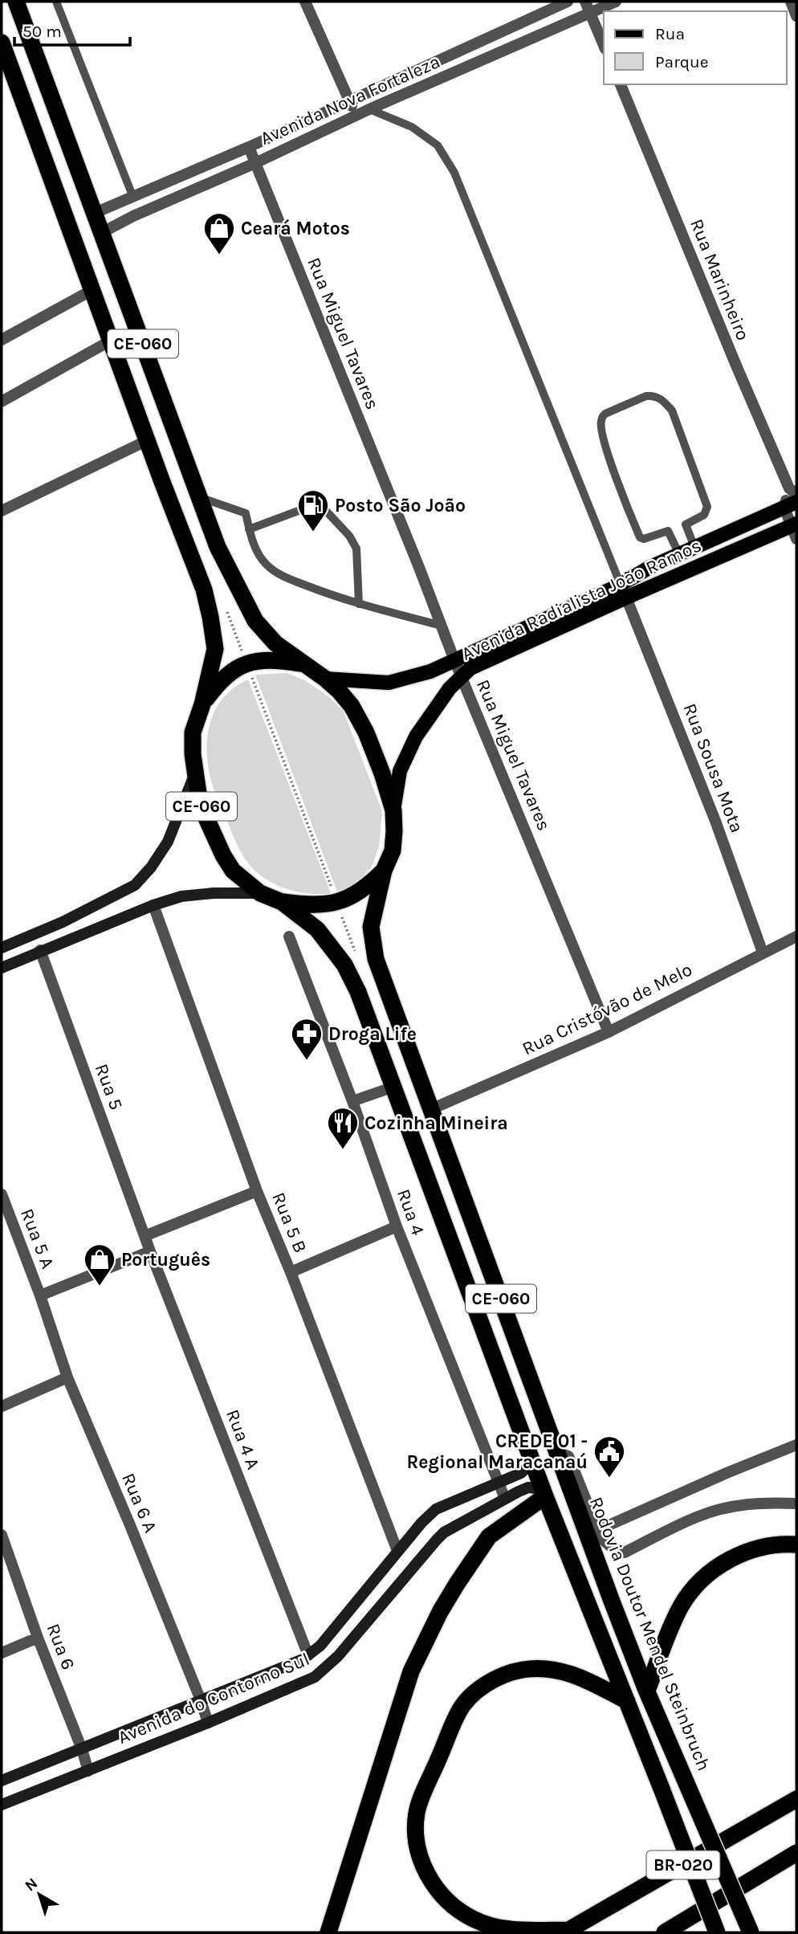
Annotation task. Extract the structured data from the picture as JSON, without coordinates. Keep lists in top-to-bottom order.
{
  "streets": {
    "highway": ["CE-060", "Rodovia Doutor Mendel Steinbruch", "BR-020"],
    "main road": ["Avenida Radialista João Ramos"],
    "street": [
      "Avenida Nova Fortaleza",
      "Rua Marinheiro",
      "Rua Miguel Tavares",
      "Rua Sousa Mota",
      "Rua Cristóvão de Melo",
      "Rua 5",
      "Rua 4",
      "Rua 5 B",
      "Rua 5 A",
      "Rua 4 A",
      "Rua 6 A",
      "Rua 6",
      "Avenida do Contorno Sul"
    ]
  },
  "crossings": [
    ["Avenida Nova Fortaleza", "Rua Miguel Tavares"],
    ["Avenida Nova Fortaleza", "CE-060"],
    ["Rua Marinheiro", "Avenida Radialista João Ramos"],
    ["Rua Miguel Tavares", "Avenida Radialista João Ramos"],
    ["Rua Miguel Tavares", "Rua Cristóvão de Melo"],
    ["CE-060", "Rodovia Doutor Mendel Steinbruch"],
    ["CE-060", "Avenida do Contorno Sul"],
    ["Avenida Radialista João Ramos", "Rua Sousa Mota"],
    ["Avenida Radialista João Ramos", "Rodovia Doutor Mendel Steinbruch"],
    ["Rua Sousa Mota", "Rua Cristóvão de Melo"],
    ["Rua Cristóvão de Melo", "Rodovia Doutor Mendel Steinbruch"],
    ["Rua 5", "Rua 4 A"],
    ["Rua 4", "Avenida do Contorno Sul"],
    ["Rua 5 B", "Avenida do Contorno Sul"],
    ["Rua 5 A", "Rua 6 A"],
    ["Rua 4 A", "Avenida do Contorno Sul"],
    ["Rua 6 A", "Avenida do Contorno Sul"],
    ["Rua 6", "Avenida do Contorno Sul"]
  ],
  "places": {
    "shop": ["Ceará Motos", "Português"],
    "fuel station": ["Posto São João"],
    "pharmacy": ["Droga Life"],
    "restaurant": ["Cozinha Mineira"],
    "public building": ["CREDE 01 - Regional Maracanaú"]
  },
  "legend": ["Rua", "Parque"],
  "scale_bar": "50 m",
  "north": "top left"
}
